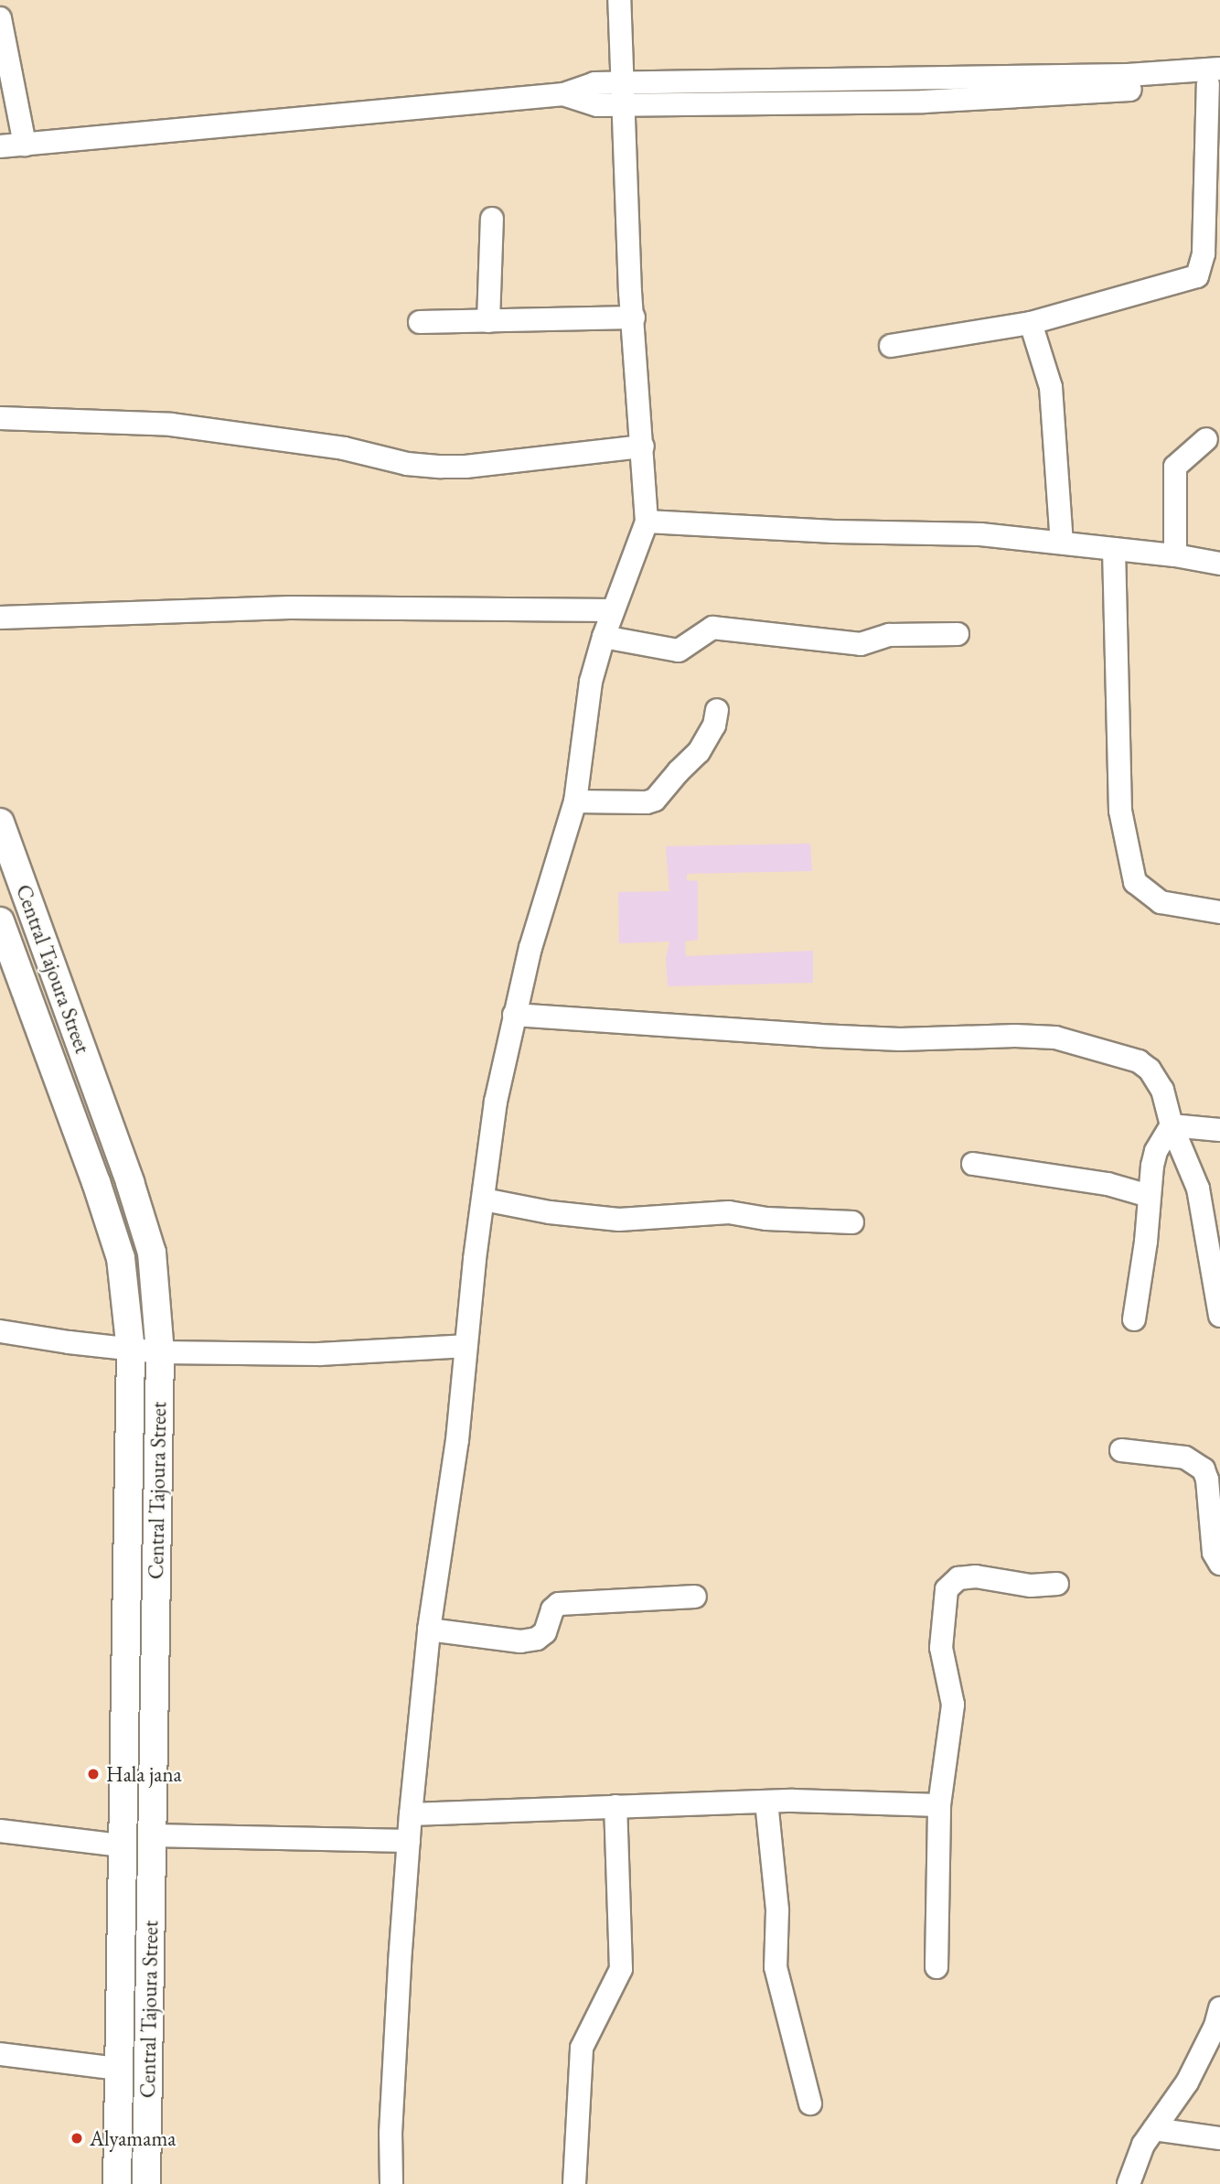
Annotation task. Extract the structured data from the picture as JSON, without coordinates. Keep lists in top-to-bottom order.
{
  "streets": {
    "main road": ["Central Tajoura Street"]
  },
  "places": ["Hala jana", "Alyamama"]
}
